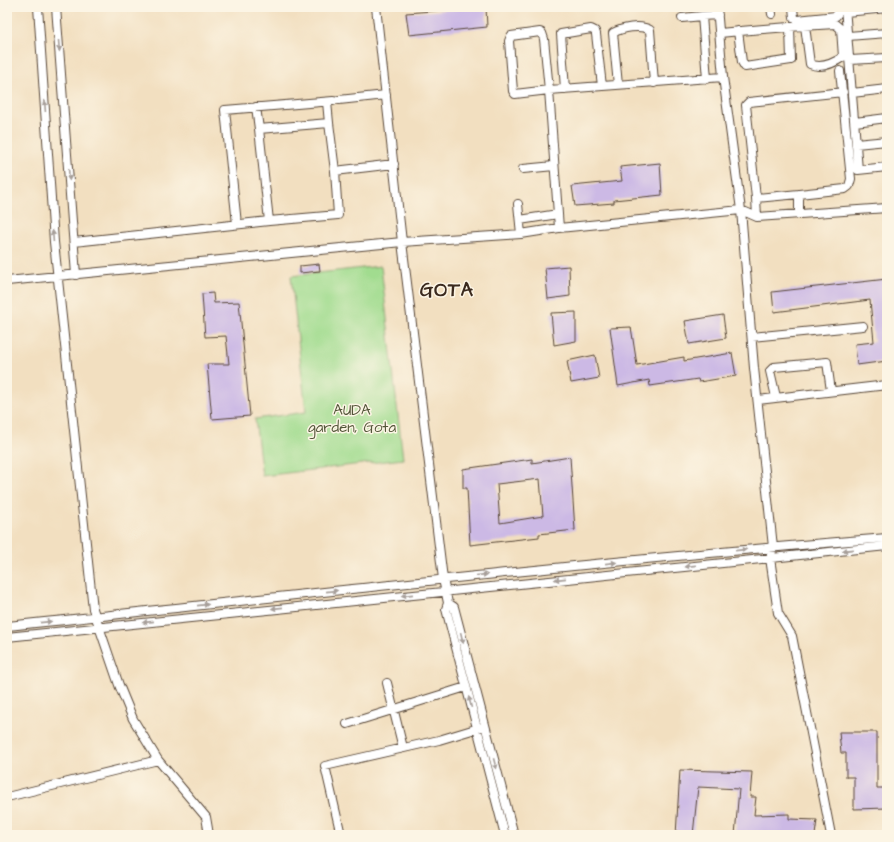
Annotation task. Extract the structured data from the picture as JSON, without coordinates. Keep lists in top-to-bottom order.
{
  "districts": ["GOTA"],
  "parks": ["AUDA garden, Gota"]
}
